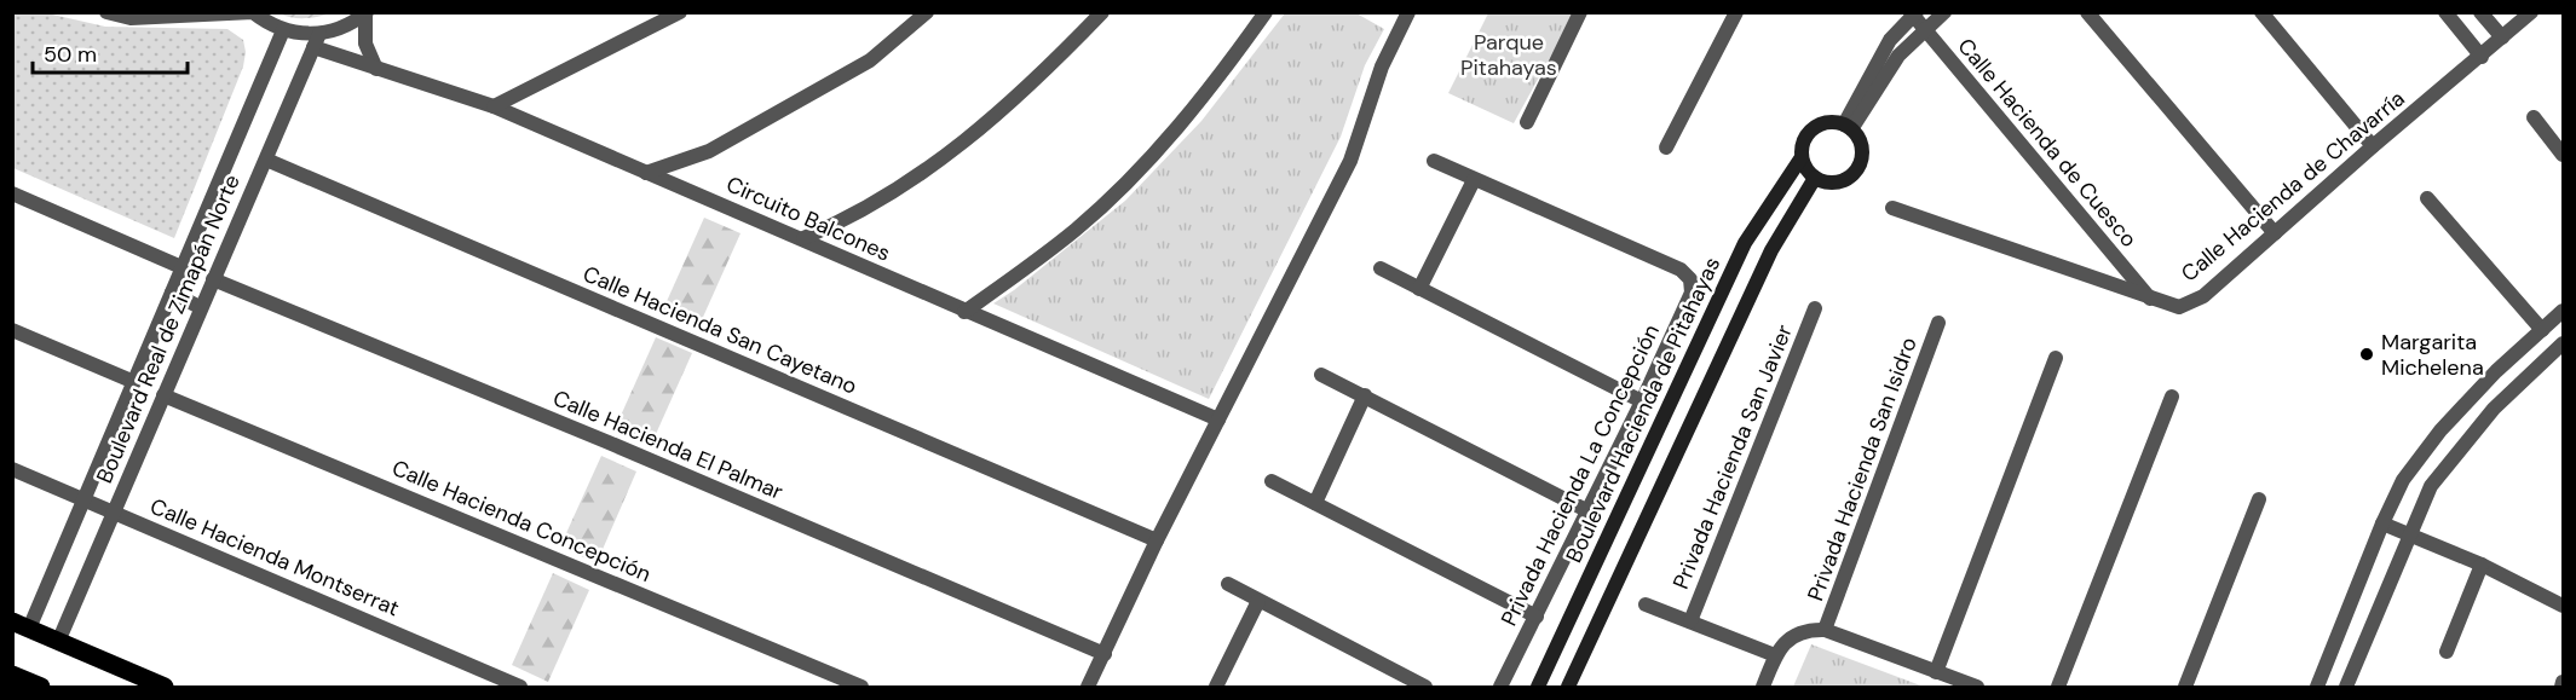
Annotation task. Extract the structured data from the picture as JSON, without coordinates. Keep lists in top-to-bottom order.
{
  "streets": {
    "street": [
      "Calle Hacienda de Cuesco",
      "Calle Hacienda de Chavarría",
      "Circuito Balcones",
      "Boulevard Real de Zimapán Norte",
      "Calle Hacienda San Cayetano",
      "Boulevard Hacienda de Pitahayas",
      "Calle Hacienda El Palmar",
      "Privada Hacienda San Javier",
      "Privada Hacienda San Isidro",
      "Privada Hacienda La Concepción",
      "Calle Hacienda Concepción",
      "Calle Hacienda Montserrat"
    ]
  },
  "crossings": [
    ["Calle Hacienda de Cuesco", "Calle Hacienda de Chavarría"],
    ["Circuito Balcones", "Boulevard Real de Zimapán Norte"],
    ["Boulevard Real de Zimapán Norte", "Calle Hacienda San Cayetano"],
    ["Boulevard Real de Zimapán Norte", "Calle Hacienda El Palmar"],
    ["Boulevard Real de Zimapán Norte", "Calle Hacienda Concepción"],
    ["Boulevard Real de Zimapán Norte", "Calle Hacienda Montserrat"]
  ],
  "parks": ["Parque Pitahayas"],
  "places": ["Margarita Michelena"],
  "scale_bar": "50 m"
}
